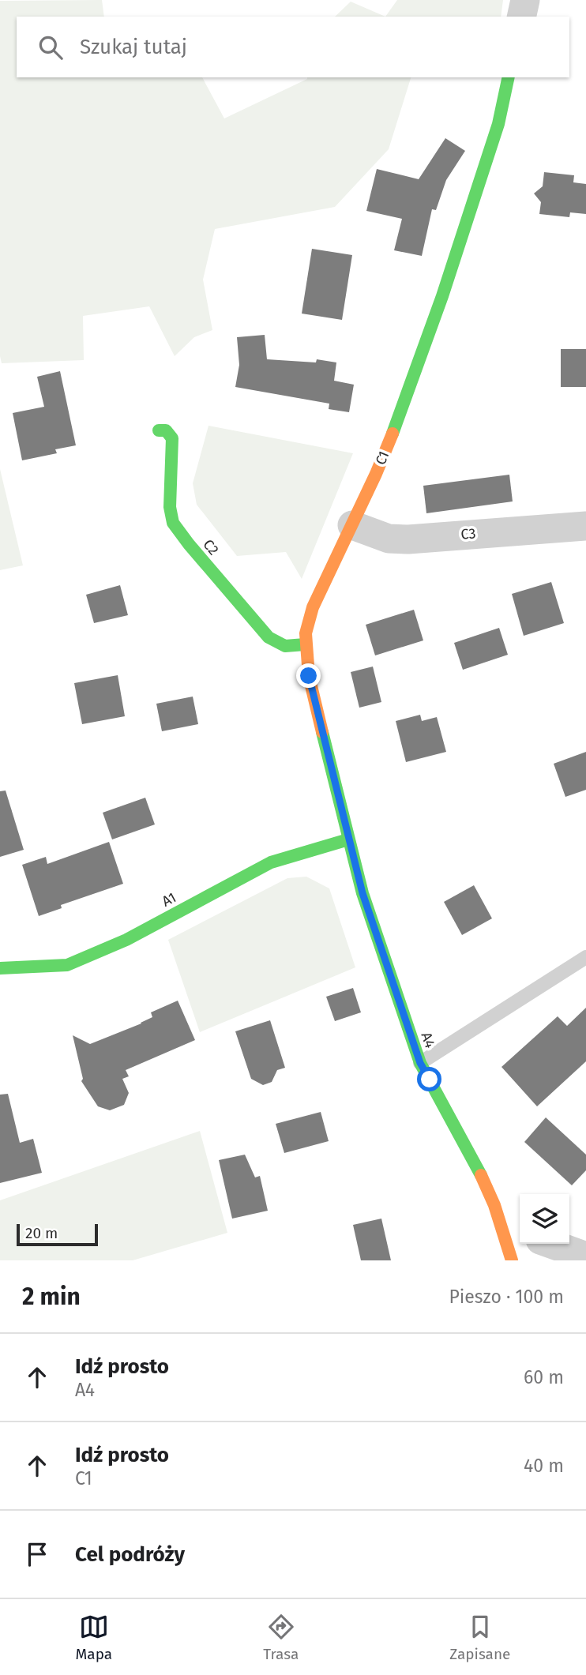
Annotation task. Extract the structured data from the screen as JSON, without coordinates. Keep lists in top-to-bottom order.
{
  "streets": {
    "street": [
      "C1",
      "C3",
      "C2",
      "A1",
      "A4"
    ]
  },
  "crossings": [
    ["C1", "C3"],
    ["C1", "C2"],
    ["C1", "A1"],
    ["C1", "A4"],
    ["A1", "A4"]
  ],
  "scale_bar": "20 m",
  "page": {
    "search": "Szukaj tutaj",
    "scale": "20 m",
    "heading": ["2 min", "Pieszo · 100 m"],
    "list": [
      ["Idź prosto", "A4", "60 m"],
      ["Idź prosto", "C1", "40 m"],
      "Cel podróży"
    ],
    "nav": ["Mapa", "Trasa", "Zapisane"]
  }
}
